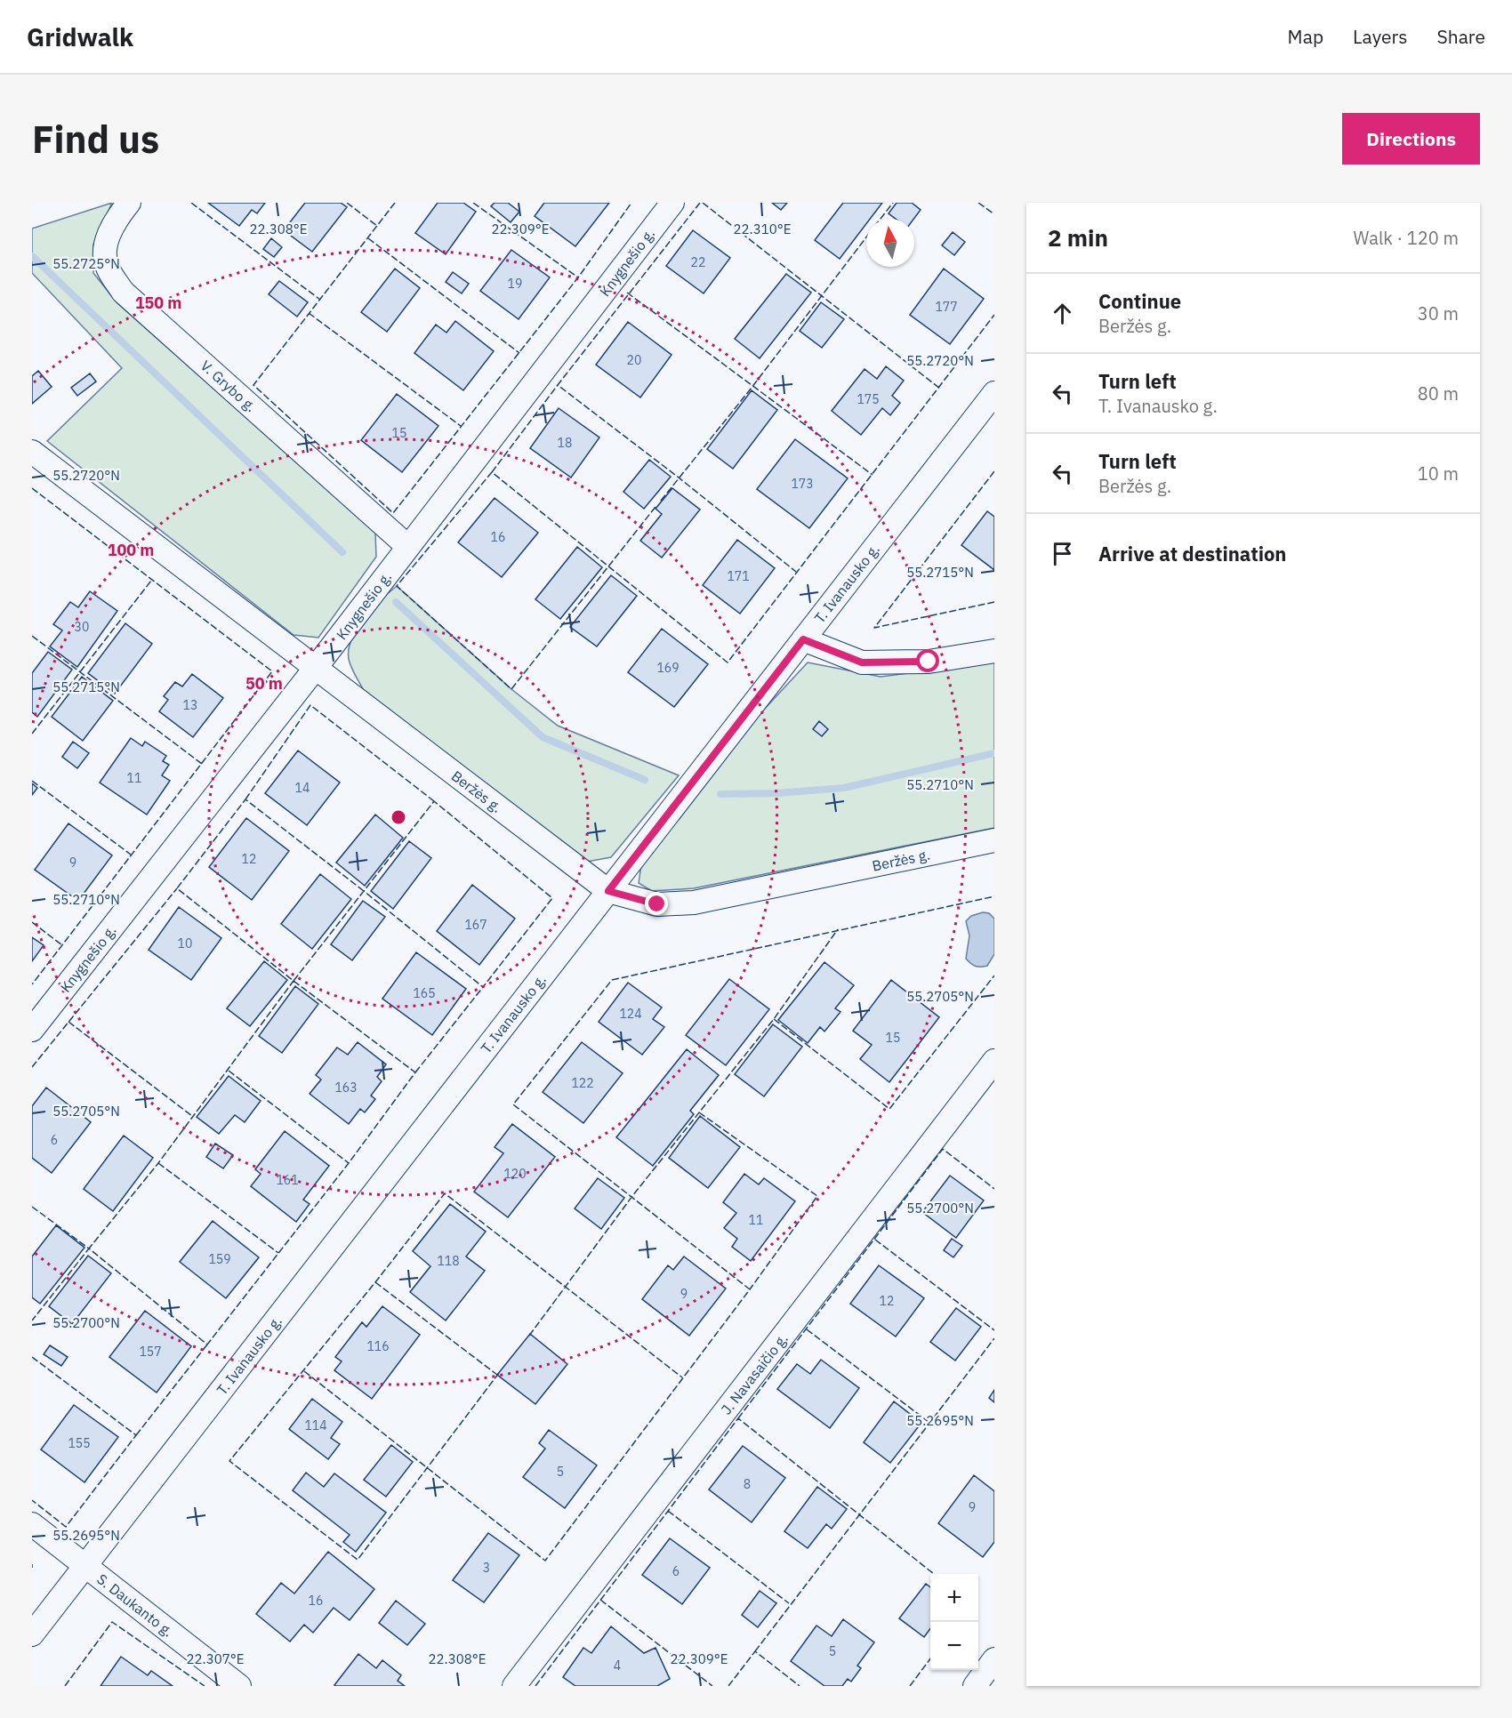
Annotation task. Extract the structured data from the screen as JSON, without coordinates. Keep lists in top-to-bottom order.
{
  "streets": {
    "street": [
      "Knygnešio g.",
      "V. Grybo g.",
      "T. Ivanausko g.",
      "Beržės g.",
      "J. Navasaičio g.",
      "S. Daukanto g."
    ]
  },
  "crossings": [
    ["Knygnešio g.", "V. Grybo g."],
    ["Knygnešio g.", "Beržės g."],
    ["T. Ivanausko g.", "Beržės g."],
    ["T. Ivanausko g.", "S. Daukanto g."]
  ],
  "house_numbers": [
    "22",
    "19",
    "177",
    "20",
    "175",
    "15",
    "18",
    "173",
    "16",
    "171",
    "30",
    "169",
    "13",
    "11",
    "14",
    "12",
    "9",
    "167",
    "10",
    "165",
    "124",
    "15",
    "122",
    "163",
    "6",
    "120",
    "161",
    "11",
    "159",
    "118",
    "9",
    "12",
    "116",
    "157",
    "114",
    "155",
    "5",
    "8",
    "9",
    "3",
    "6",
    "16",
    "5",
    "4"
  ],
  "north": "top",
  "page": {
    "header": "Gridwalk",
    "nav": ["Map", "Layers", "Share"],
    "buttons": "Directions",
    "title": "Find us",
    "heading": ["2 min", "Walk · 120 m"],
    "list": [
      ["Continue", "Beržės g.", "30 m"],
      ["Turn left", "T. Ivanausko g.", "80 m"],
      ["Turn left", "Beržės g.", "10 m"],
      "Arrive at destination"
    ],
    "map_buttons": ["+", "−"]
  },
  "coordinates": [
    "22.308°E",
    "22.309°E",
    "22.310°E",
    "55.2725°N",
    "55.2720°N",
    "55.2715°N",
    "55.2710°N",
    "55.2705°N",
    "55.2700°N",
    "55.2695°N",
    "22.307°E"
  ],
  "rings": ["150 m", "100 m", "50 m"]
}
